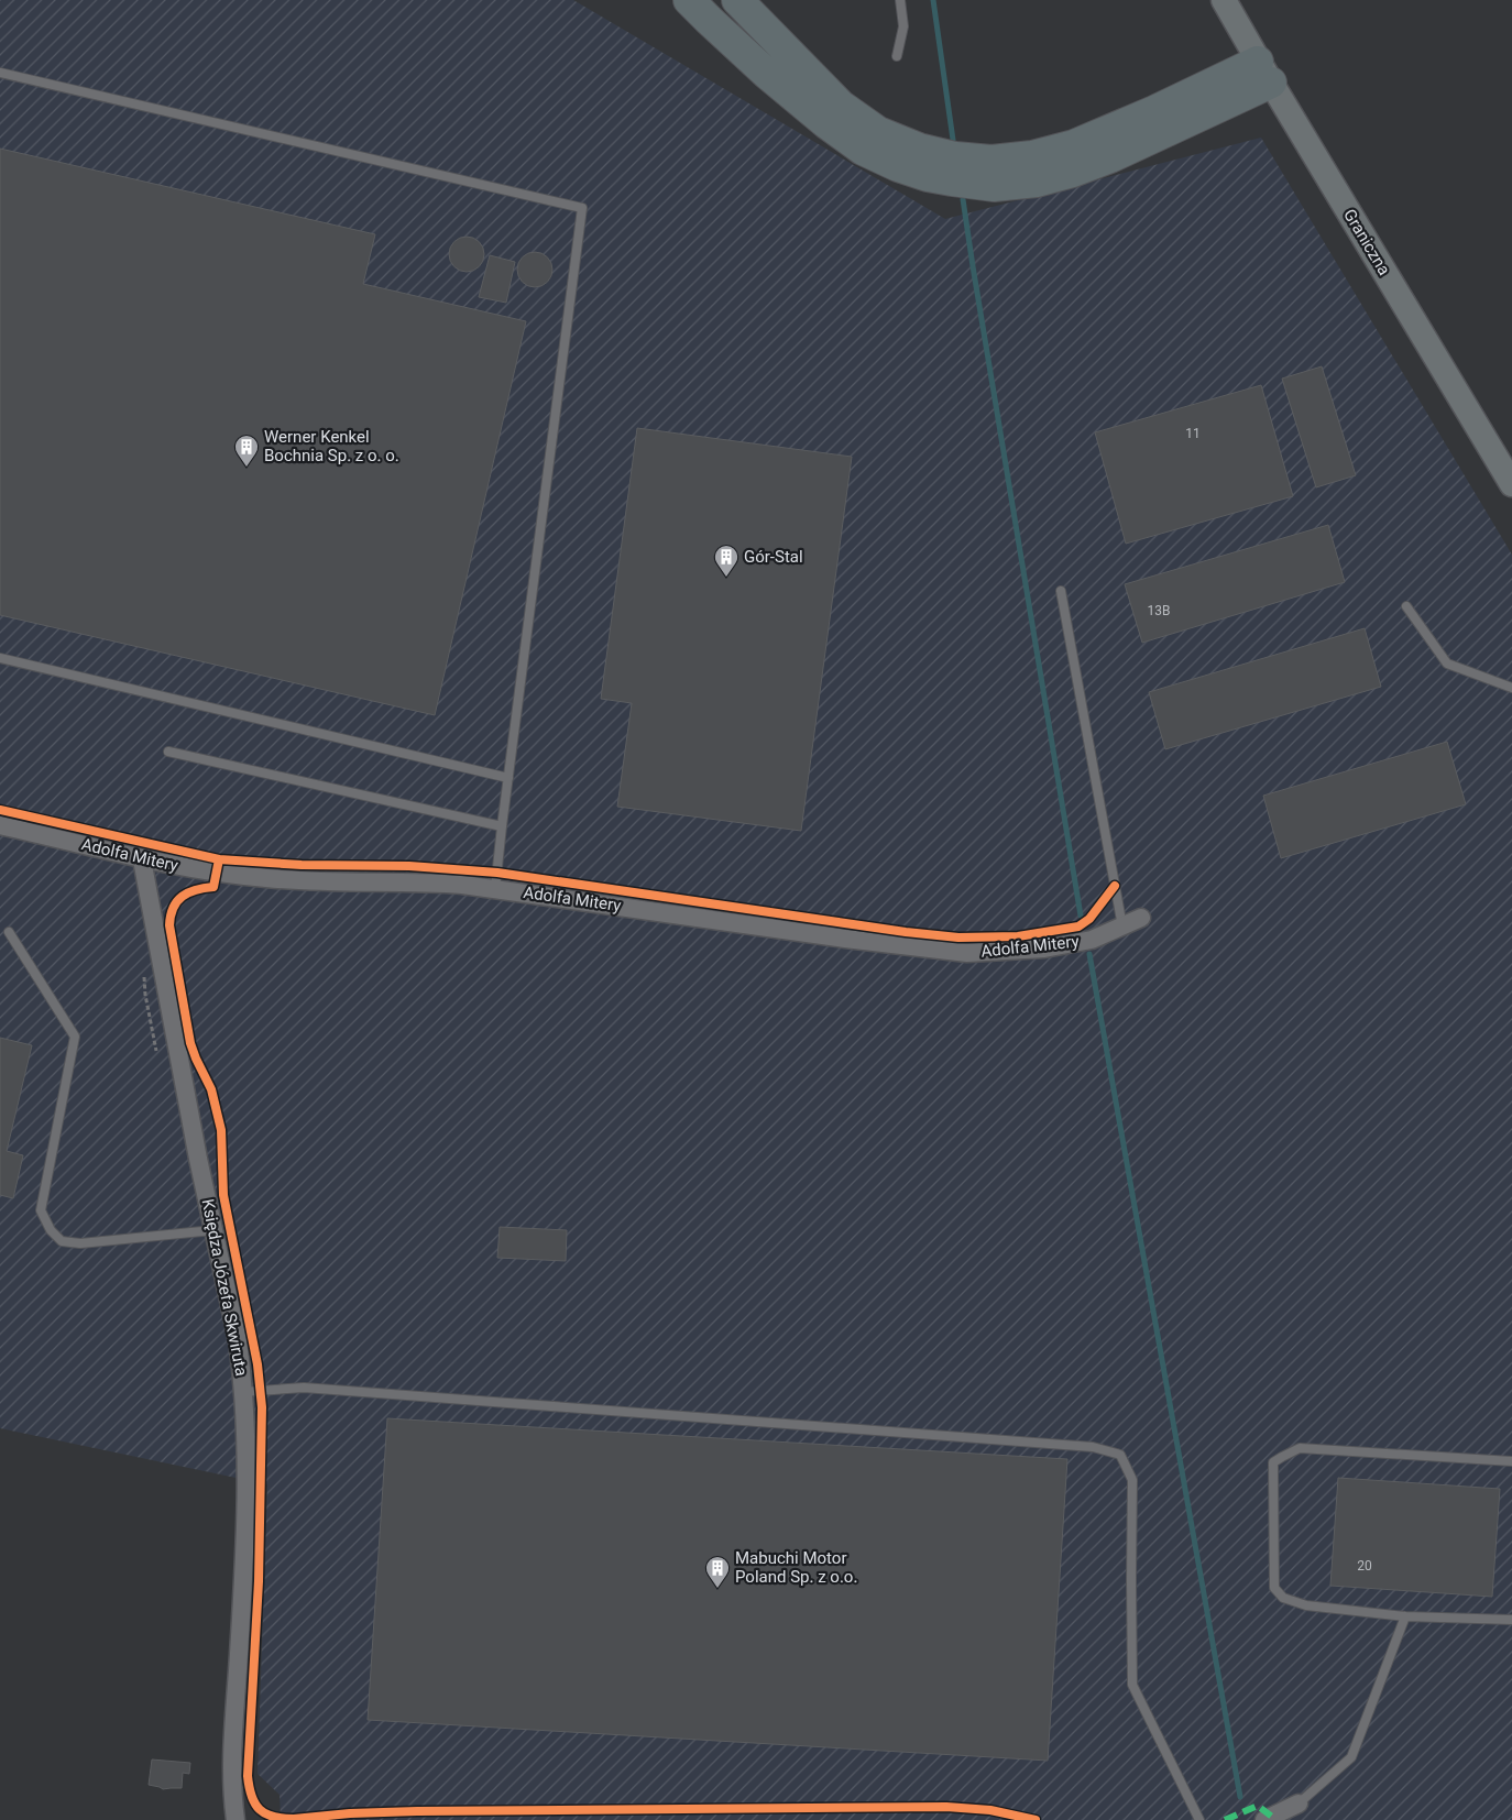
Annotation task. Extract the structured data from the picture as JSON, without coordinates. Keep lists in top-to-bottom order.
{
  "streets": {
    "main road": ["Graniczna"],
    "street": ["Adolfa Mitery", "Księdza Józefa Skwiruta"]
  },
  "crossings": [
    ["Adolfa Mitery", "Księdza Józefa Skwiruta"]
  ],
  "places": {
    "building": ["Werner Kenkel Bochnia Sp. z o. o.", "Gór-Stal", "Mabuchi Motor Poland Sp. z o.o."]
  },
  "house_numbers": ["11", "13B", "20"]
}
